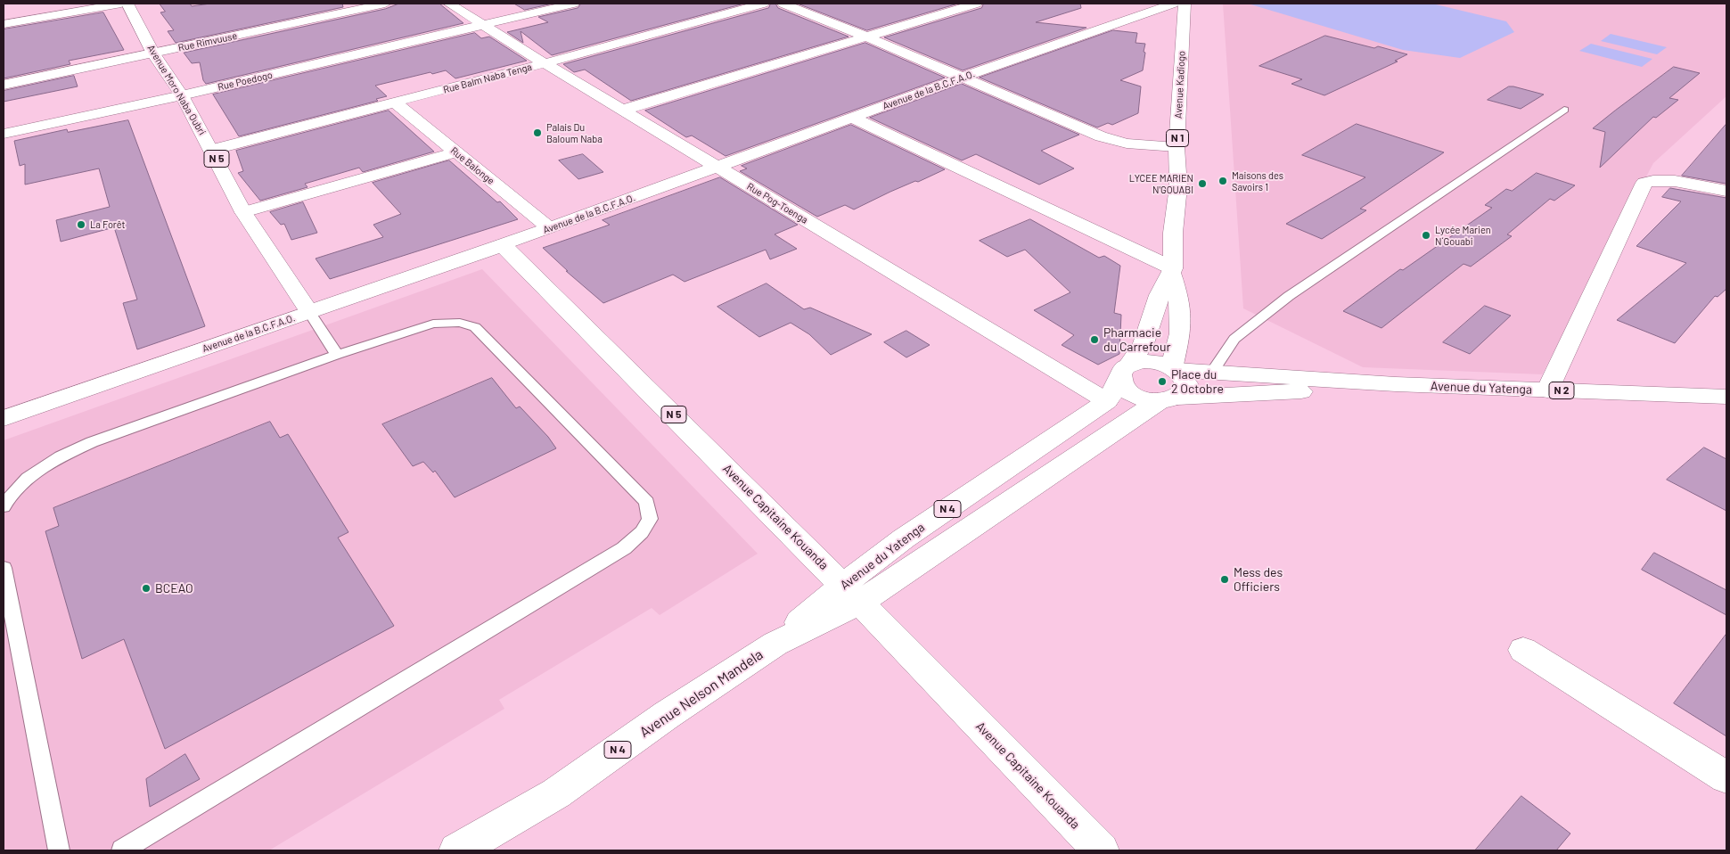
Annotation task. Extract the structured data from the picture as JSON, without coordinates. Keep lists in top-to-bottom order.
{
  "streets": {
    "main road": [
      "Rue Rimvuuse",
      "Rue Balm Naba Tenga",
      "Rue Poedogo",
      "Avenue Kadiogo",
      "Avenue Moro Naba Oubri",
      "Avenue de la B.C.F.A.O.",
      "N 1",
      "N 5",
      "Rue Balonge",
      "Rue Pog-Toenga",
      "Avenue du Yatenga",
      "N 2",
      "N 4",
      "Avenue Capitaine Kouanda",
      "Avenue Nelson Mandela"
    ]
  },
  "crossings": [
    ["Rue Rimvuuse", "Avenue Moro Naba Oubri"],
    ["Rue Balm Naba Tenga", "Avenue Moro Naba Oubri"],
    ["Rue Balm Naba Tenga", "Rue Balonge"],
    ["Rue Balm Naba Tenga", "Rue Pog-Toenga"],
    ["Rue Poedogo", "Avenue Moro Naba Oubri"],
    ["Rue Poedogo", "Rue Pog-Toenga"],
    ["Avenue Kadiogo", "Avenue du Yatenga"],
    ["Avenue Moro Naba Oubri", "Avenue de la B.C.F.A.O."],
    ["Avenue de la B.C.F.A.O.", "Rue Balonge"],
    ["Avenue de la B.C.F.A.O.", "Rue Pog-Toenga"],
    ["Avenue de la B.C.F.A.O.", "Avenue Capitaine Kouanda"],
    ["Rue Pog-Toenga", "Avenue du Yatenga"],
    ["Avenue du Yatenga", "Avenue Capitaine Kouanda"],
    ["Avenue du Yatenga", "Avenue Nelson Mandela"],
    ["Avenue Capitaine Kouanda", "Avenue Nelson Mandela"]
  ],
  "places": [
    "Palais Du Baloum Naba",
    "Maisons des Savoirs 1",
    "LYCEE MARIEN N'GOUABI",
    "La Forêt",
    "Lycée Marien N´Gouabi",
    "Pharmacie du Carrefour",
    "Place du 2 Octobre",
    "Mess des Officiers",
    "BCEAO"
  ]
}
